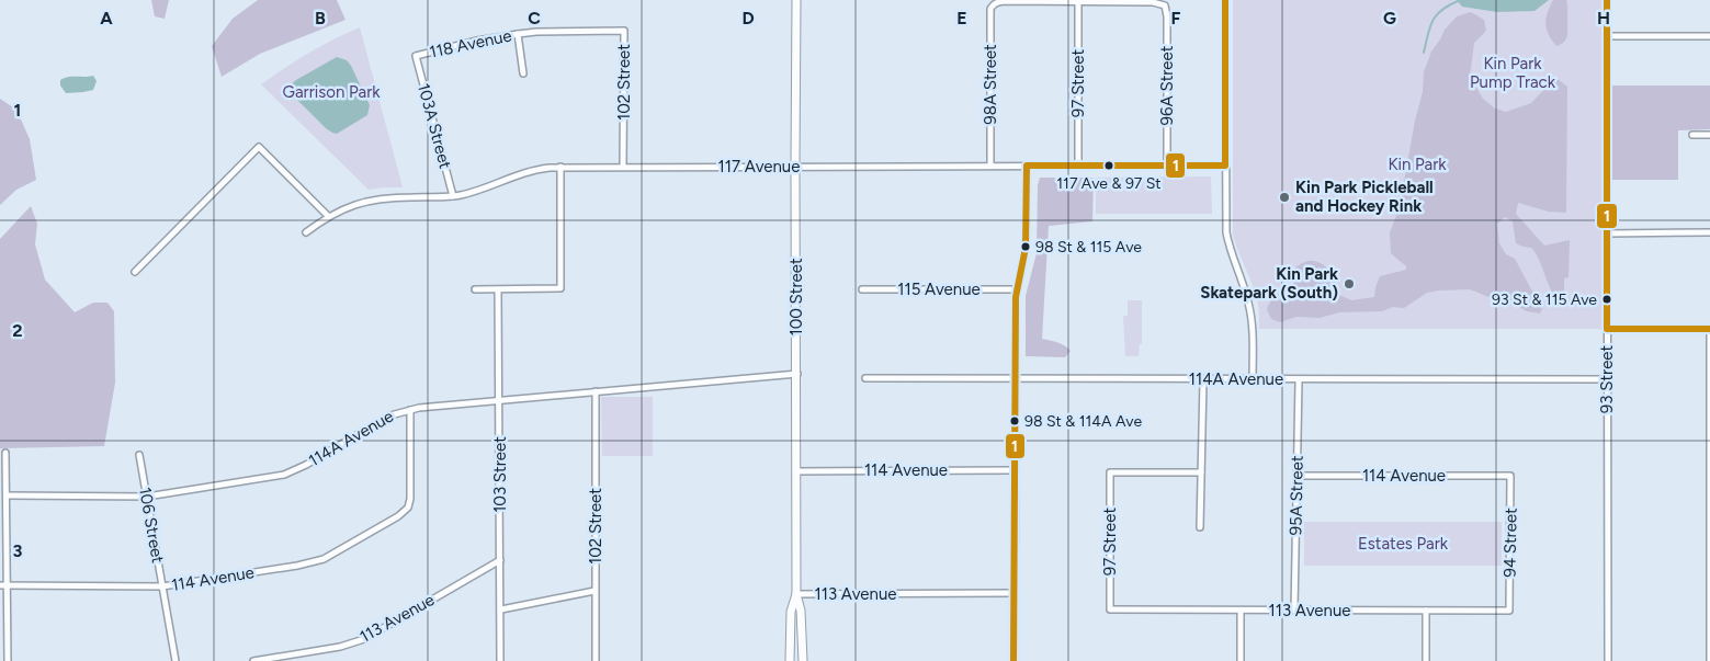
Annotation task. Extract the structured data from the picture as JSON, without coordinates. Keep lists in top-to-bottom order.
{
  "streets": {
    "main road": ["100 Street"],
    "street": [
      "118 Avenue",
      "102 Street",
      "97 Street",
      "98A Street",
      "96A Street",
      "103A Street",
      "117 Avenue",
      "115 Avenue",
      "114A Avenue",
      "93 Street",
      "114 Avenue",
      "103 Street",
      "95A Street",
      "106 Street",
      "94 Street",
      "113 Avenue"
    ]
  },
  "crossings": [
    ["118 Avenue", "102 Street"],
    ["118 Avenue", "103A Street"],
    ["102 Street", "117 Avenue"],
    ["102 Street", "114A Avenue"],
    ["97 Street", "98A Street"],
    ["97 Street", "96A Street"],
    ["97 Street", "117 Avenue"],
    ["97 Street", "113 Avenue"],
    ["98A Street", "96A Street"],
    ["98A Street", "117 Avenue"],
    ["96A Street", "117 Avenue"],
    ["103A Street", "117 Avenue"],
    ["117 Avenue", "100 Street"],
    ["100 Street", "114A Avenue"],
    ["100 Street", "114 Avenue"],
    ["100 Street", "113 Avenue"],
    ["114A Avenue", "93 Street"],
    ["114A Avenue", "114 Avenue"],
    ["114A Avenue", "103 Street"],
    ["114A Avenue", "95A Street"],
    ["114A Avenue", "106 Street"],
    ["114 Avenue", "95A Street"],
    ["114 Avenue", "106 Street"],
    ["114 Avenue", "94 Street"],
    ["103 Street", "113 Avenue"],
    ["95A Street", "113 Avenue"],
    ["94 Street", "113 Avenue"]
  ],
  "parks": [
    "Kin Park Pump Track",
    "Garrison Park",
    "Kin Park",
    "Estates Park"
  ],
  "places": [
    "117 Ave & 97 St",
    "Kin Park Pickleball and Hockey Rink",
    "98 St & 115 Ave",
    "Kin Park Skatepark (South)",
    "93 St & 115 Ave",
    "98 St & 114A Ave"
  ],
  "lines": ["transit line 1"],
  "grid": {
    "columns": [
      "A",
      "B",
      "C",
      "D",
      "E",
      "F",
      "G",
      "H"
    ],
    "rows": ["1", "2", "3"]
  }
}
